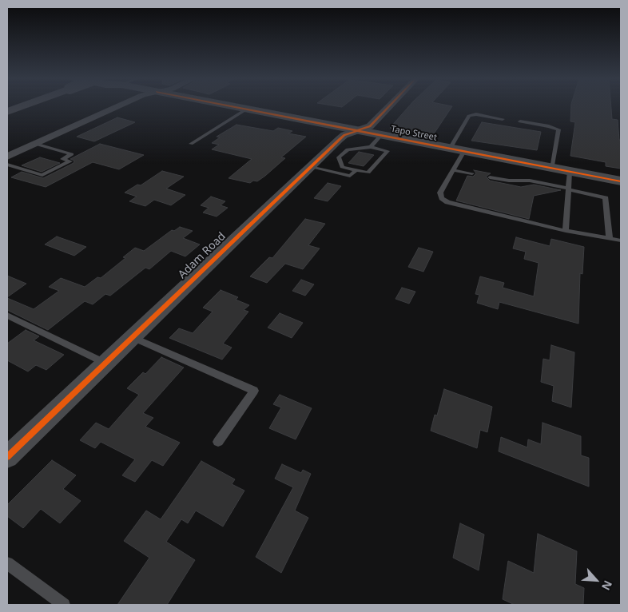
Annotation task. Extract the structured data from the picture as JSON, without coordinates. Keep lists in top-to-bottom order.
{
  "streets": {
    "street": ["Tapo Street", "Adam Road"]
  },
  "crossings": [
    ["Tapo Street", "Adam Road"]
  ],
  "north": "bottom right"
}
